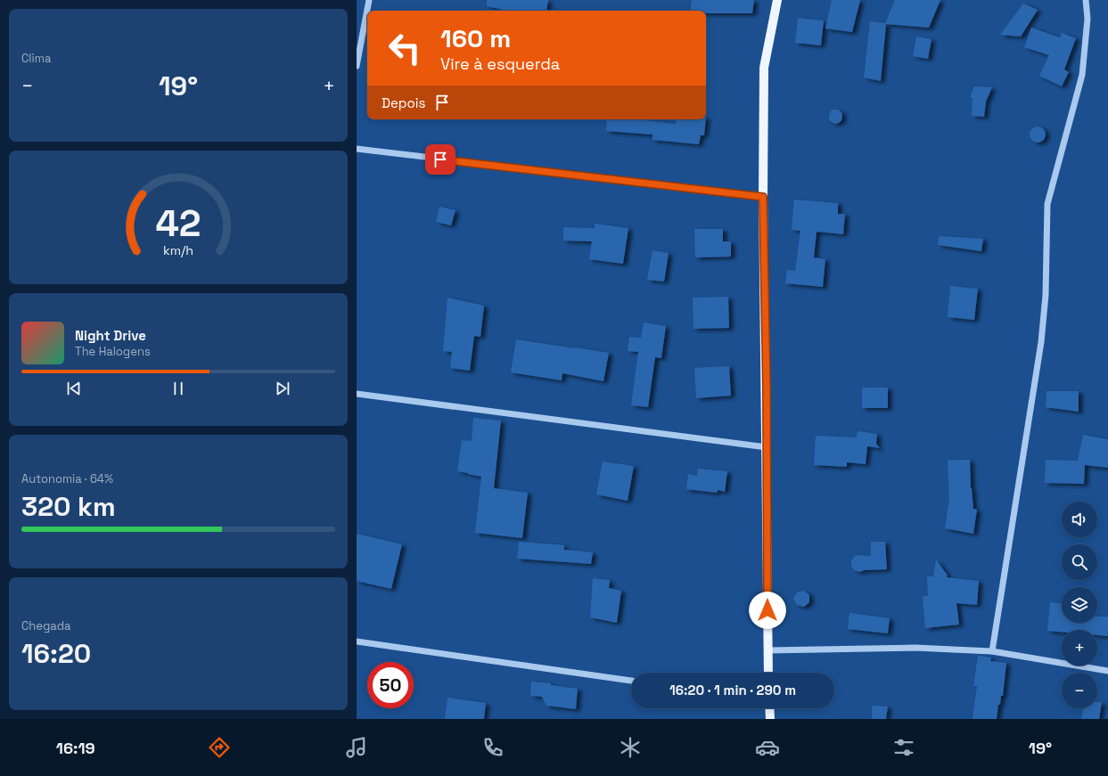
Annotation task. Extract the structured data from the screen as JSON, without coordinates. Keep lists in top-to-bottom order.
{
  "page": {
    "tile": [
      "Clima",
      ["Autonomia · 64%", "320 km"],
      ["Chegada", "16:20"]
    ],
    "turn": ["160 m", "Vire à esquerda"],
    "heat": ["−", "19°", "+"],
    "then": "Depois",
    "song": ["Night Drive", "The Halogens"],
    "map_buttons": ["+", "−"],
    "limit": "50",
    "trip": "16:20 · 1 min · 290 m",
    "tabs": ["16:19", "19°"],
    "gauge": ["42", "km/h"]
  }
}
